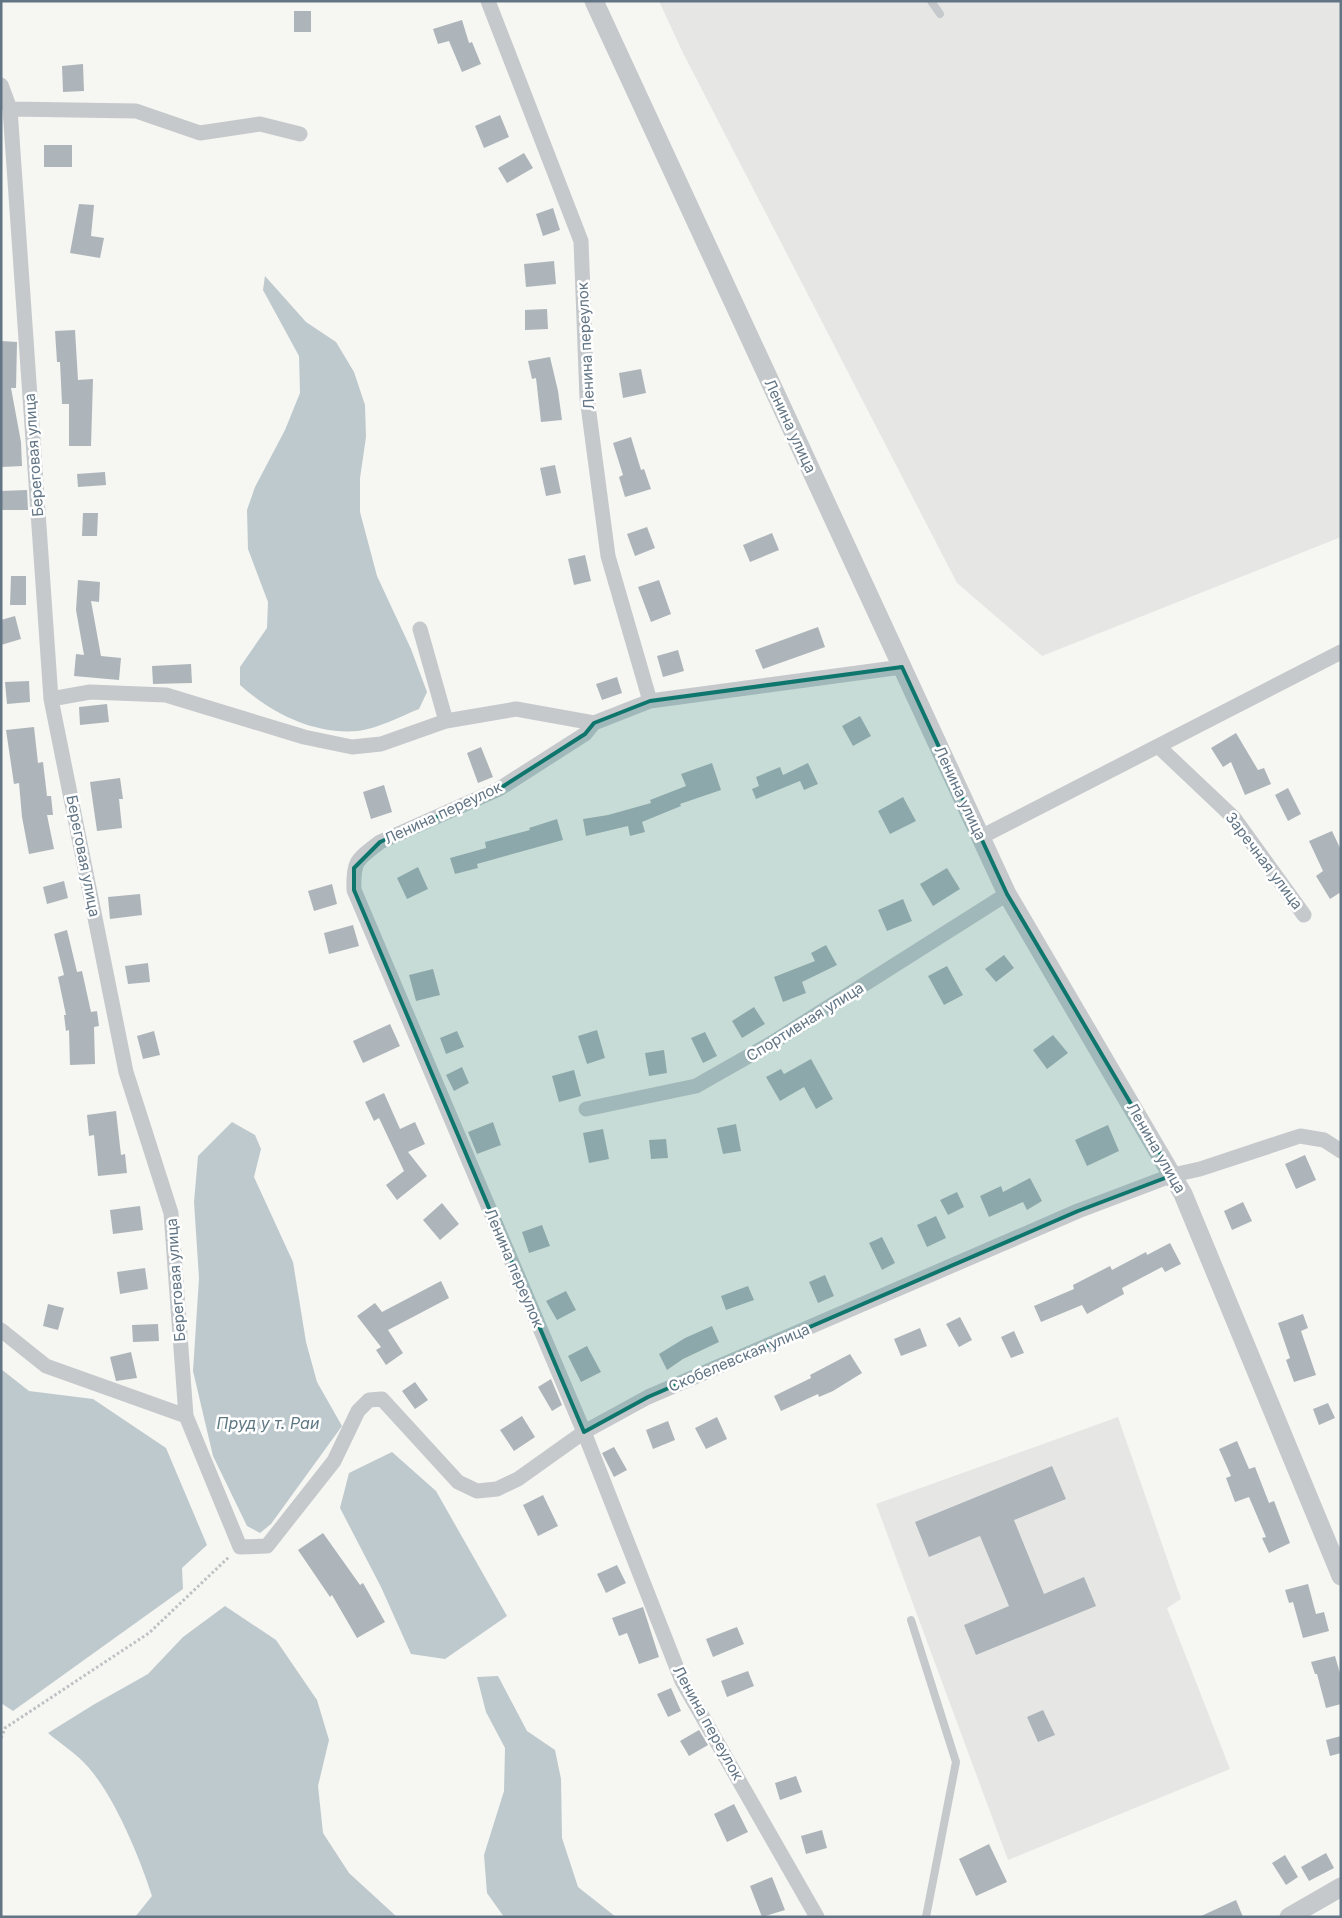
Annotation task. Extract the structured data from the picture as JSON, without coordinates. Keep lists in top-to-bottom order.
{
  "streets": {
    "street": [
      "Ленина переулок",
      "Ленина улица",
      "Береговая улица",
      "Заречная улица",
      "Спортивная улица",
      "Скобелевская улица"
    ]
  },
  "crossings": [
    ["Ленина переулок", "Скобелевская улица"],
    ["Ленина улица", "Спортивная улица"],
    ["Ленина улица", "Скобелевская улица"],
    ["Береговая улица", "Скобелевская улица"]
  ],
  "water": ["Пруд у т. Раи"]
}
